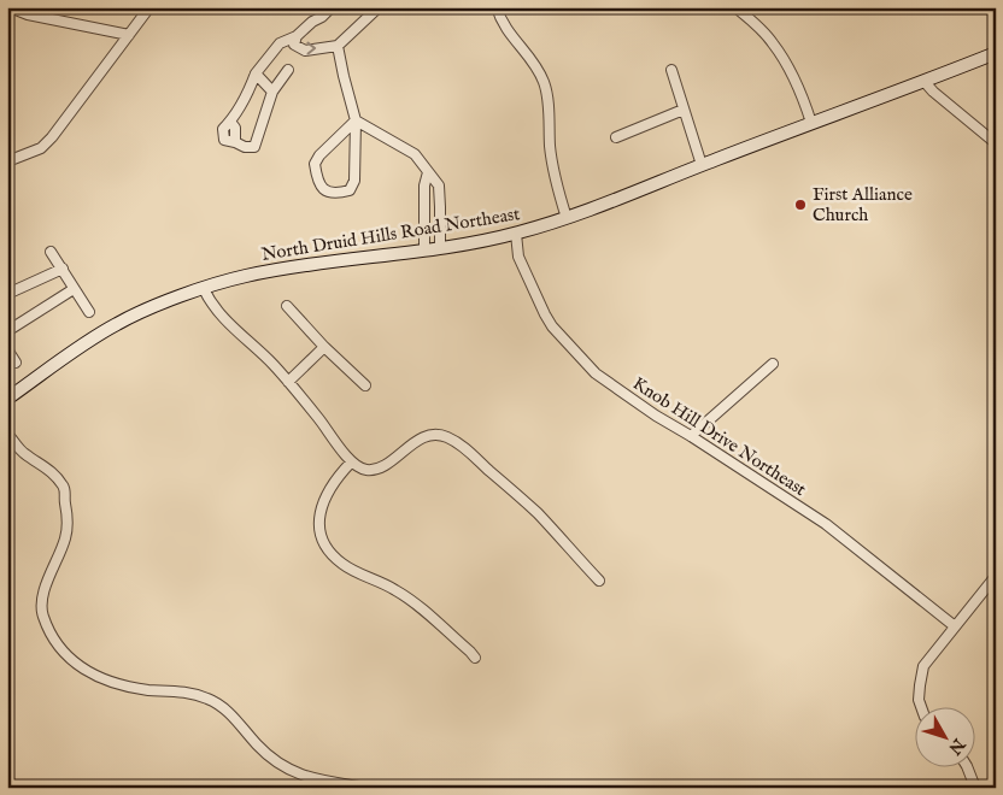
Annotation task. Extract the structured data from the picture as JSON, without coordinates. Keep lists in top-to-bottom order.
{
  "streets": {
    "main road": ["North Druid Hills Road Northeast"],
    "street": ["Knob Hill Drive Northeast"]
  },
  "crossings": [
    ["North Druid Hills Road Northeast", "Knob Hill Drive Northeast"]
  ],
  "places": ["First Alliance Church"],
  "north": "bottom right"
}
